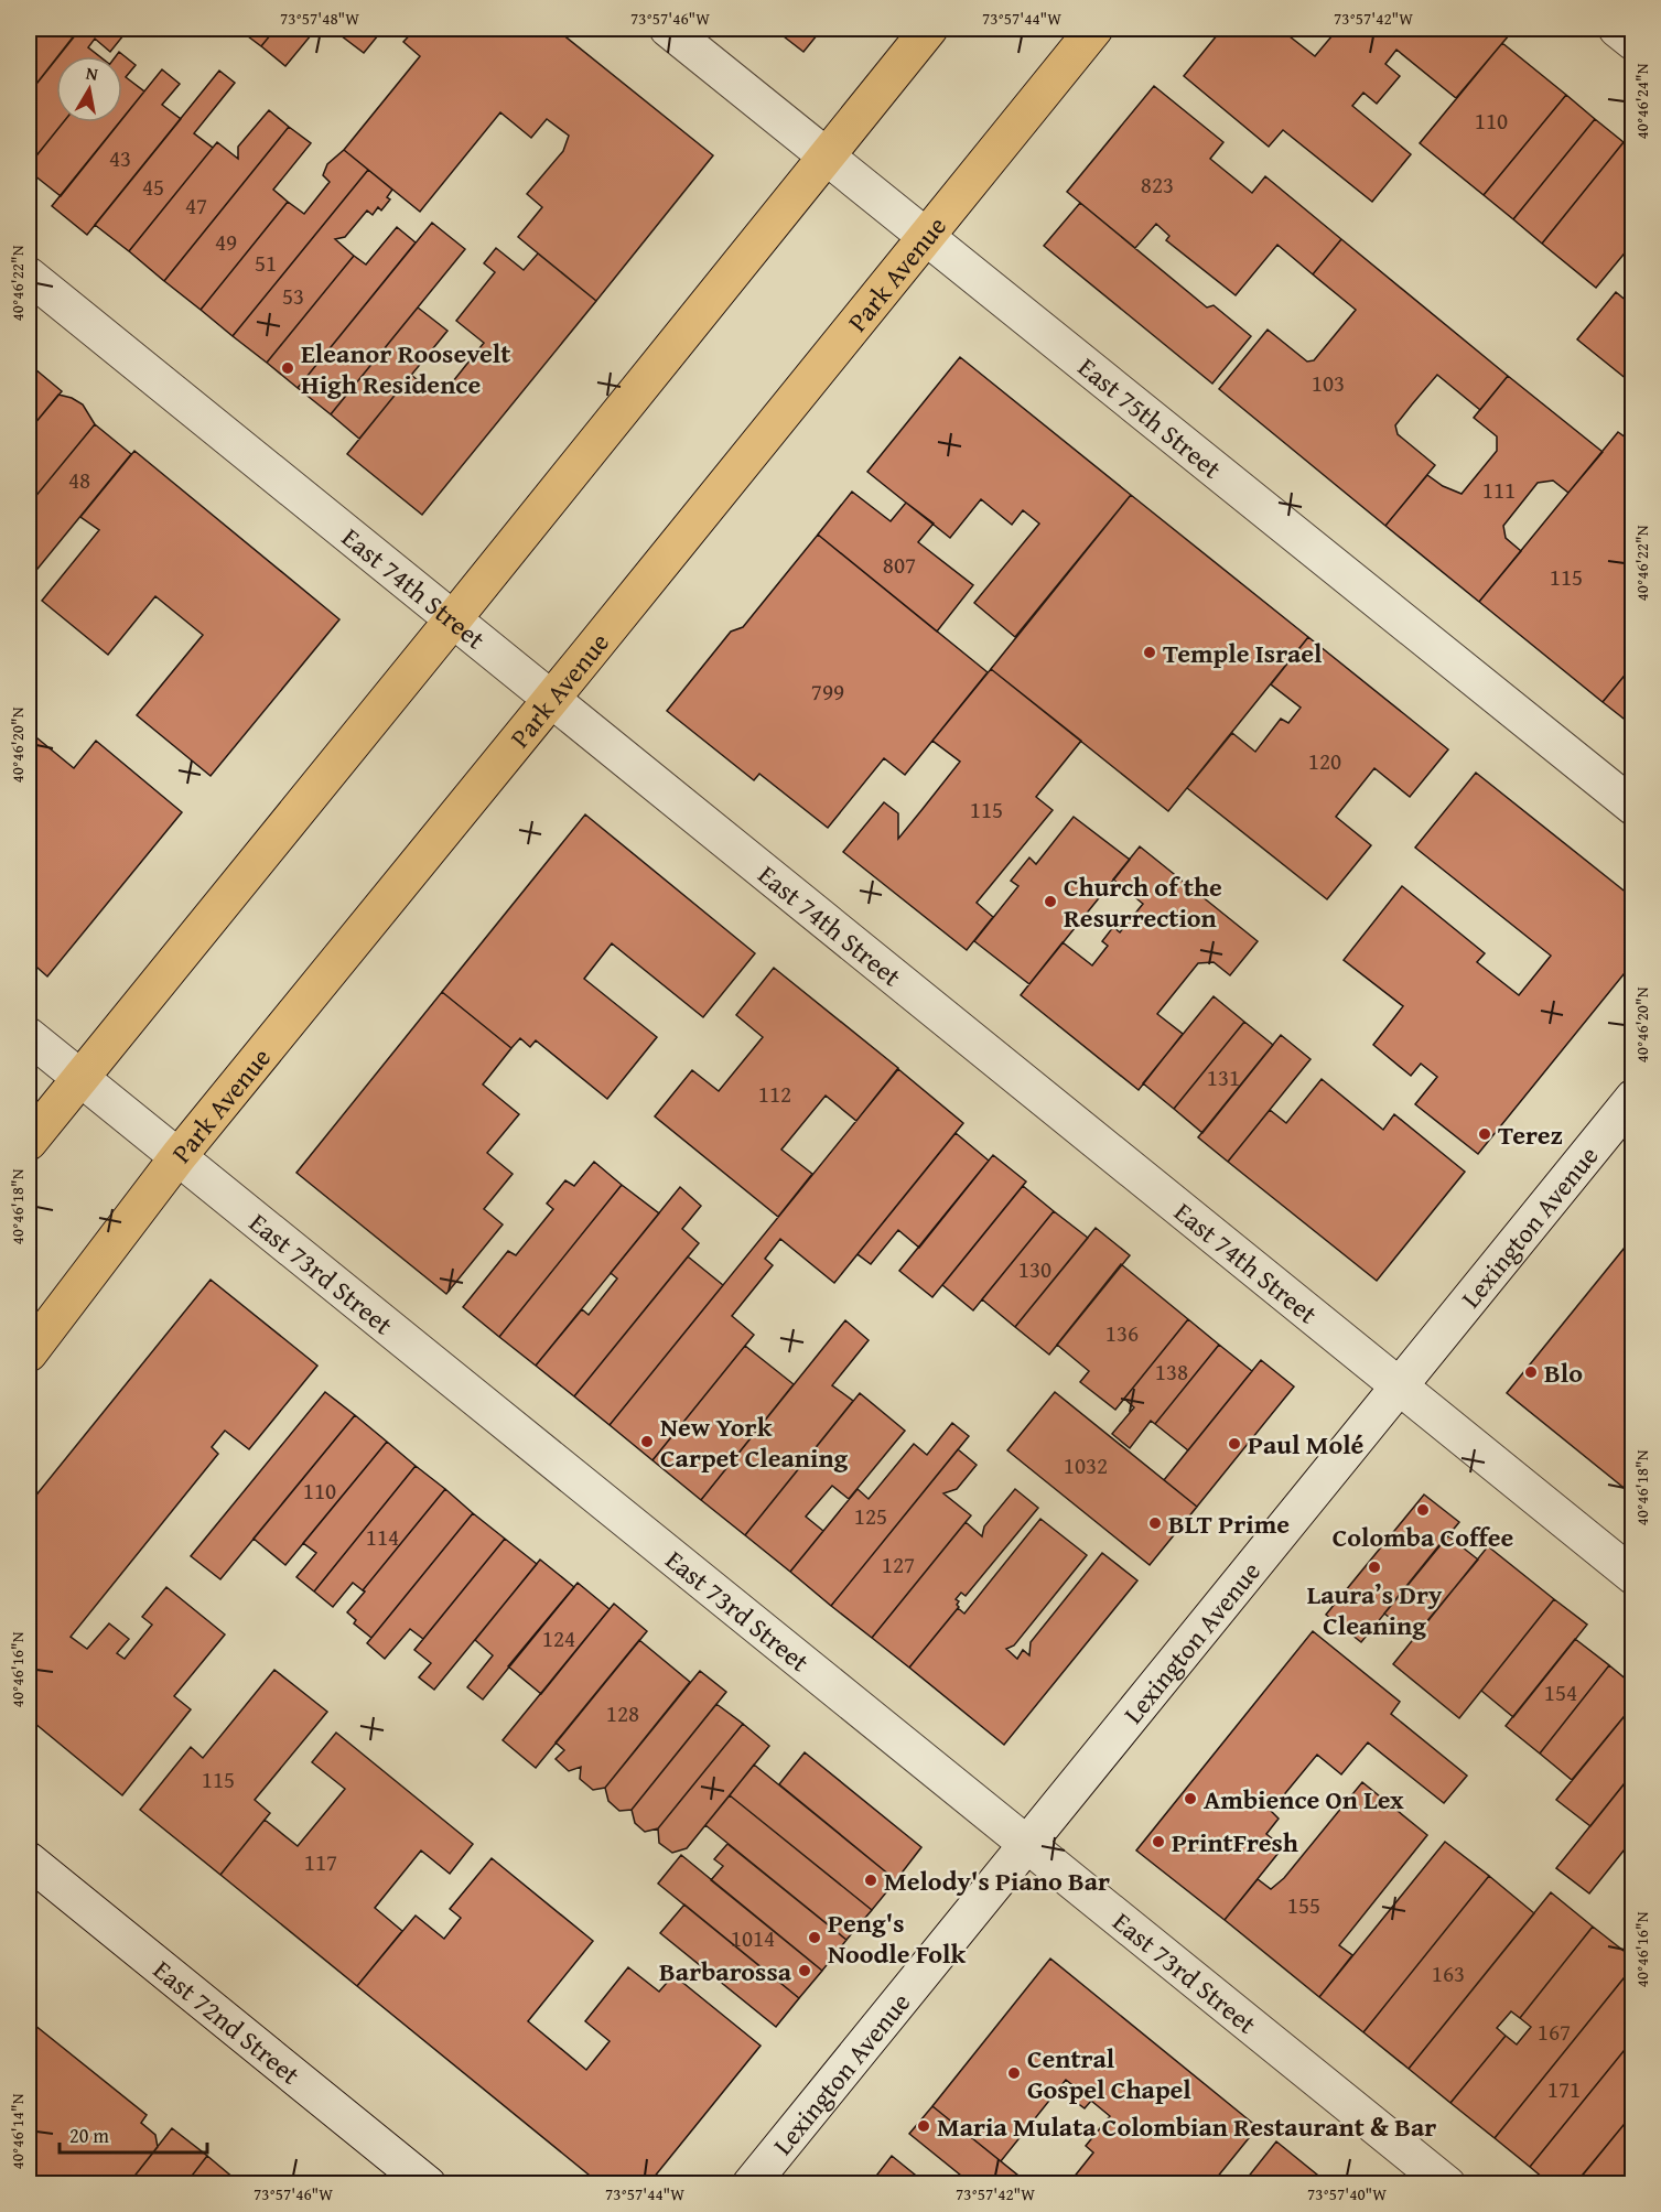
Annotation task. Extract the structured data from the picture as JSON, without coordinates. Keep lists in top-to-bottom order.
{
  "streets": {
    "main road": ["Park Avenue"],
    "street": [
      "East 75th Street",
      "East 74th Street",
      "Lexington Avenue",
      "East 73rd Street",
      "East 72nd Street"
    ]
  },
  "crossings": [
    ["Park Avenue", "East 75th Street"],
    ["Park Avenue", "East 74th Street"],
    ["Park Avenue", "East 73rd Street"],
    ["East 74th Street", "Lexington Avenue"],
    ["Lexington Avenue", "East 73rd Street"]
  ],
  "places": [
    "Eleanor Roosevelt High Residence",
    "Temple Israel",
    "Church of the Resurrection",
    "Terez",
    "Blo",
    "New York Carpet Cleaning",
    "Paul Molé",
    "Colomba Coffee",
    "BLT Prime",
    "Laura’s Dry Cleaning",
    "Ambience On Lex",
    "PrintFresh",
    "Melody's Piano Bar",
    "Peng's Noodle Folk",
    "Barbarossa",
    "Central Gospel Chapel",
    "Maria Mulata Colombian Restaurant & Bar"
  ],
  "house_numbers": [
    "110",
    "43",
    "823",
    "45",
    "47",
    "49",
    "51",
    "53",
    "103",
    "48",
    "111",
    "807",
    "115",
    "799",
    "120",
    "115",
    "131",
    "112",
    "130",
    "136",
    "138",
    "1032",
    "110",
    "125",
    "114",
    "127",
    "124",
    "154",
    "128",
    "115",
    "117",
    "155",
    "1014",
    "163",
    "167",
    "171"
  ],
  "scale_bar": "20 m",
  "north": "top",
  "coordinates": [
    "73°57'48\"W",
    "73°57'46\"W",
    "73°57'44\"W",
    "73°57'42\"W",
    "40°46'24\"N",
    "40°46'22\"N",
    "40°46'20\"N",
    "40°46'18\"N",
    "40°46'16\"N",
    "40°46'14\"N",
    "73°57'40\"W"
  ]
}
